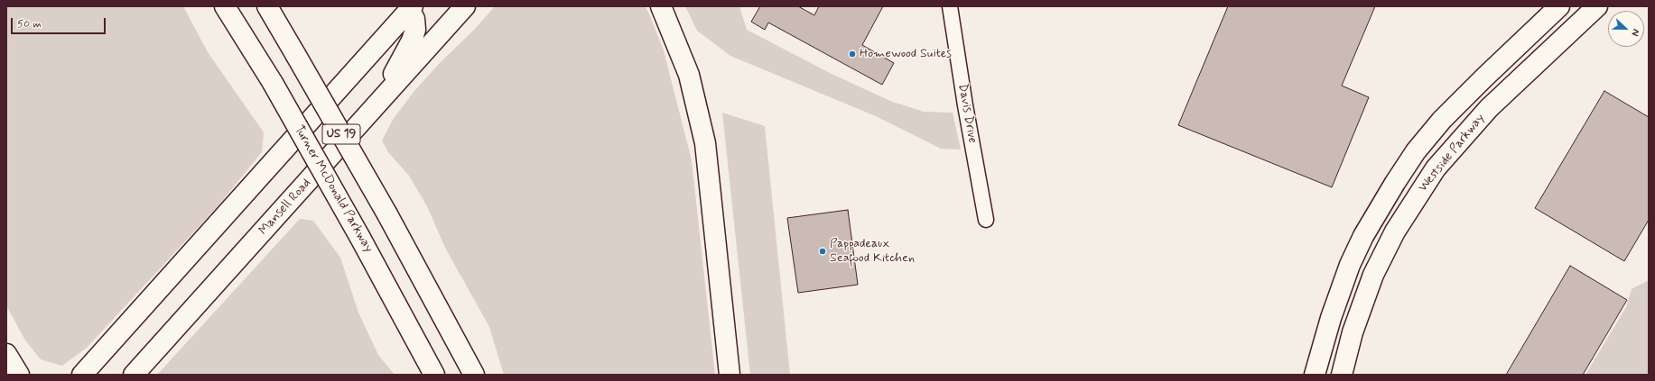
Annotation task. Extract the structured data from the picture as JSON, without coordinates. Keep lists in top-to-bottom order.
{
  "streets": {
    "main road": [
      "US 19",
      "Westside Parkway",
      "Turner McDonald Parkway",
      "Mansell Road"
    ],
    "street": ["Davis Drive"]
  },
  "places": ["Homewood Suites", "Pappadeaux Seafood Kitchen"],
  "scale_bar": "50 m",
  "north": "right"
}
